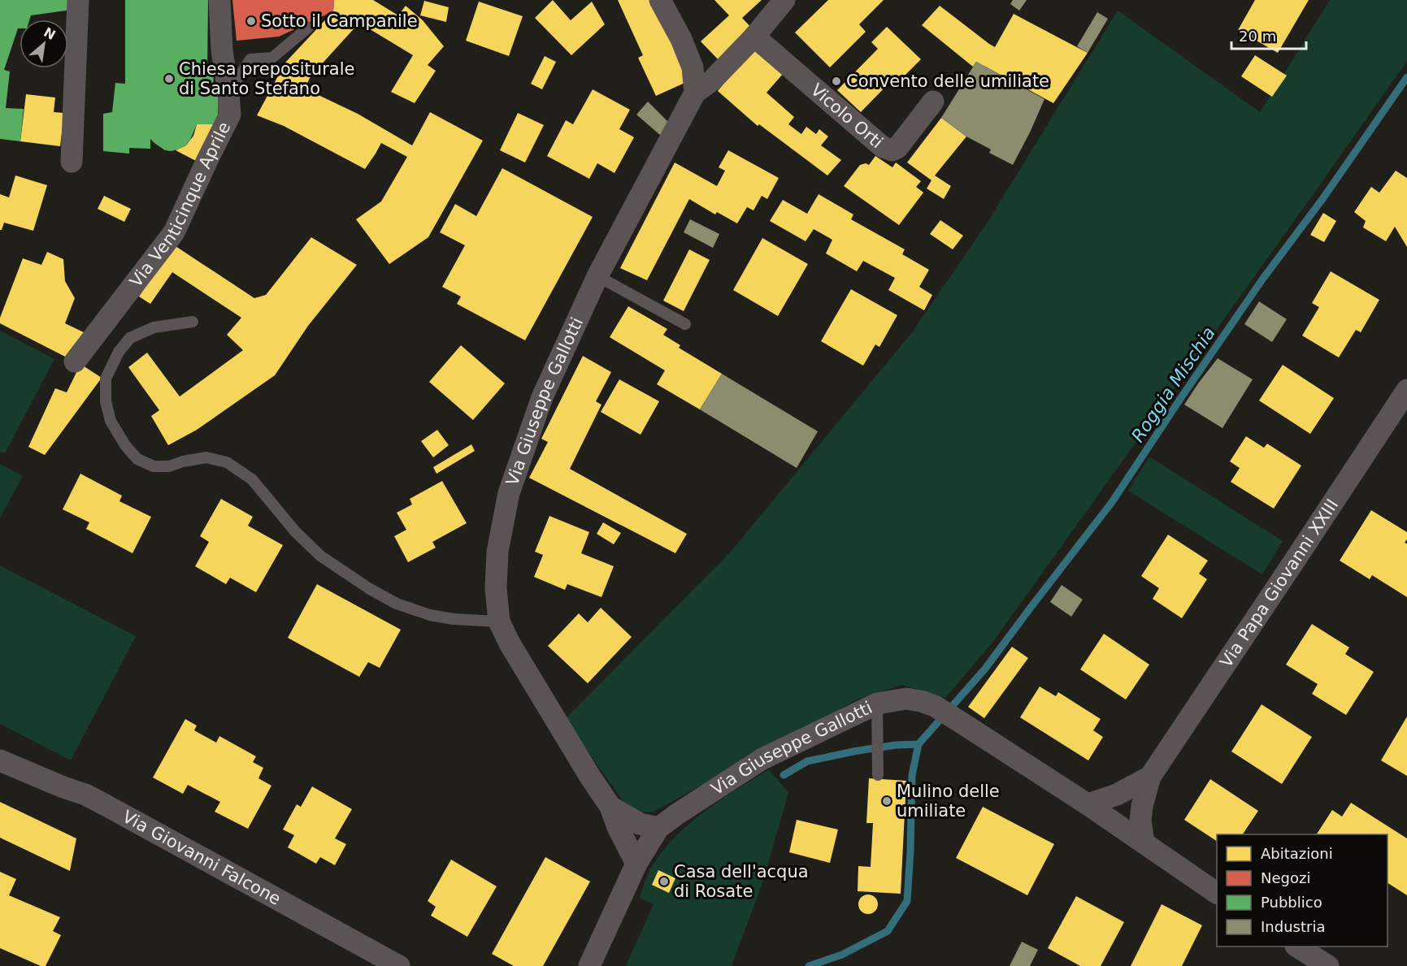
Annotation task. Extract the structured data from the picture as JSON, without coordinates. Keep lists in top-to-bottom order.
{
  "streets": {
    "street": [
      "Vicolo Orti",
      "Via Venticinque Aprile",
      "Via Giuseppe Gallotti",
      "Via Papa Giovanni XXIII",
      "Via Giovanni Falcone"
    ]
  },
  "water": ["Roggia Mischia"],
  "places": [
    "Sotto il Campanile",
    "Chiesa prepositurale di Santo Stefano",
    "Convento delle umiliate",
    "Mulino delle umiliate",
    "Casa dell'acqua di Rosate"
  ],
  "legend": [
    "Abitazioni",
    "Negozi",
    "Pubblico",
    "Industria"
  ],
  "scale_bar": "20 m",
  "north": "top right"
}
